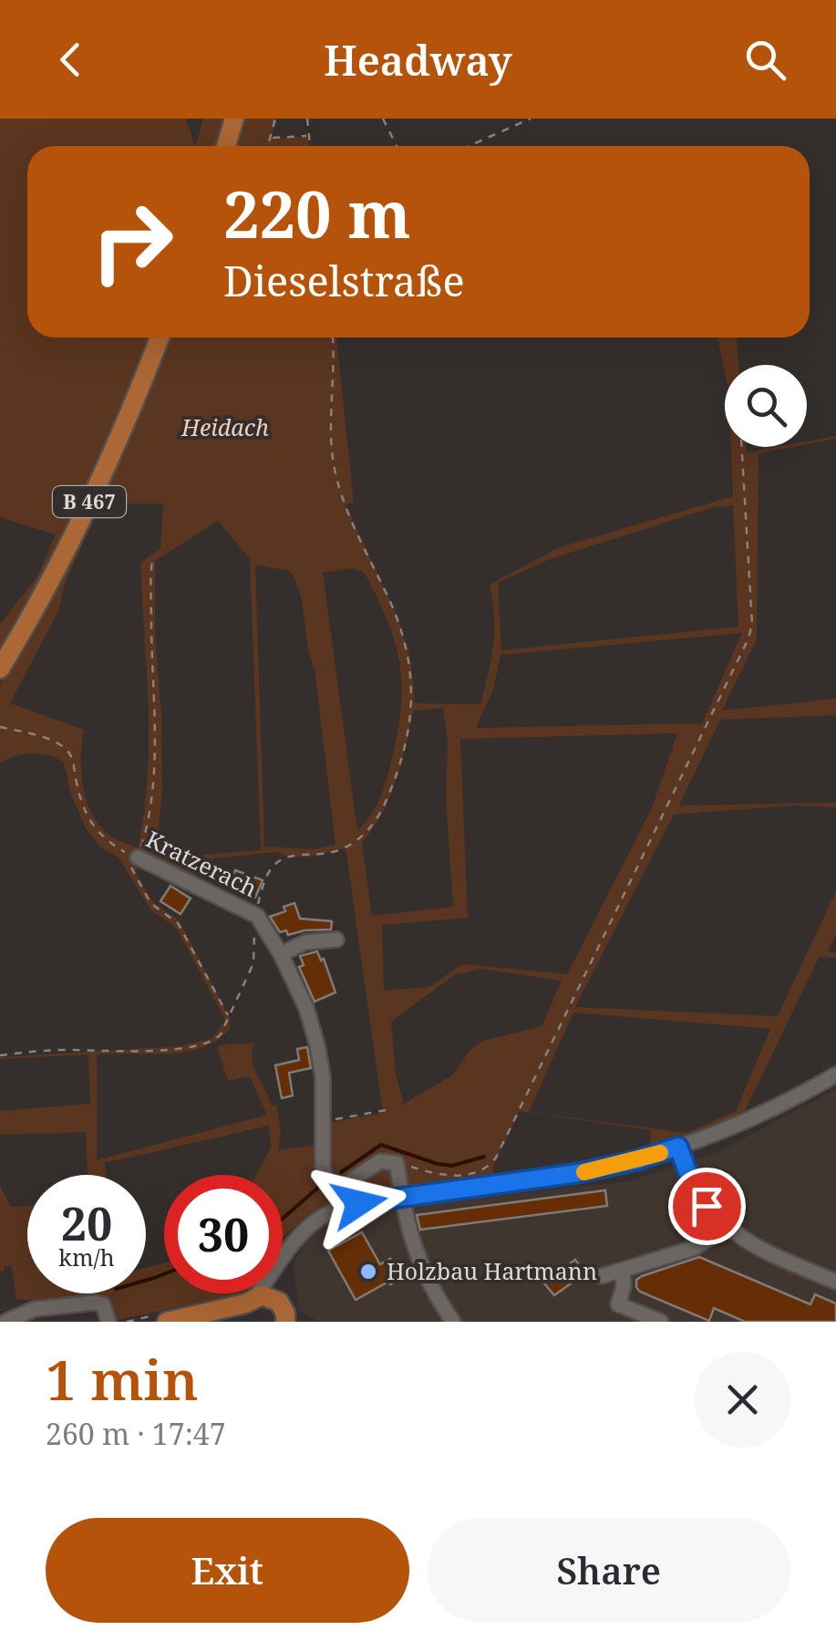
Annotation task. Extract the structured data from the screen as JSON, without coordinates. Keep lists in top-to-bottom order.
{
  "streets": {
    "main road": ["B 467"],
    "street": ["Kratzerach"]
  },
  "parks": ["Heidach"],
  "places": ["Holzbau Hartmann"],
  "page": {
    "header": "Headway",
    "turn": ["220 m", "Dieselstraße"],
    "speed": "20 km/h",
    "limit": "30",
    "heading": ["1 min", "260 m · 17:47"],
    "buttons": ["Exit", "Share"]
  }
}
